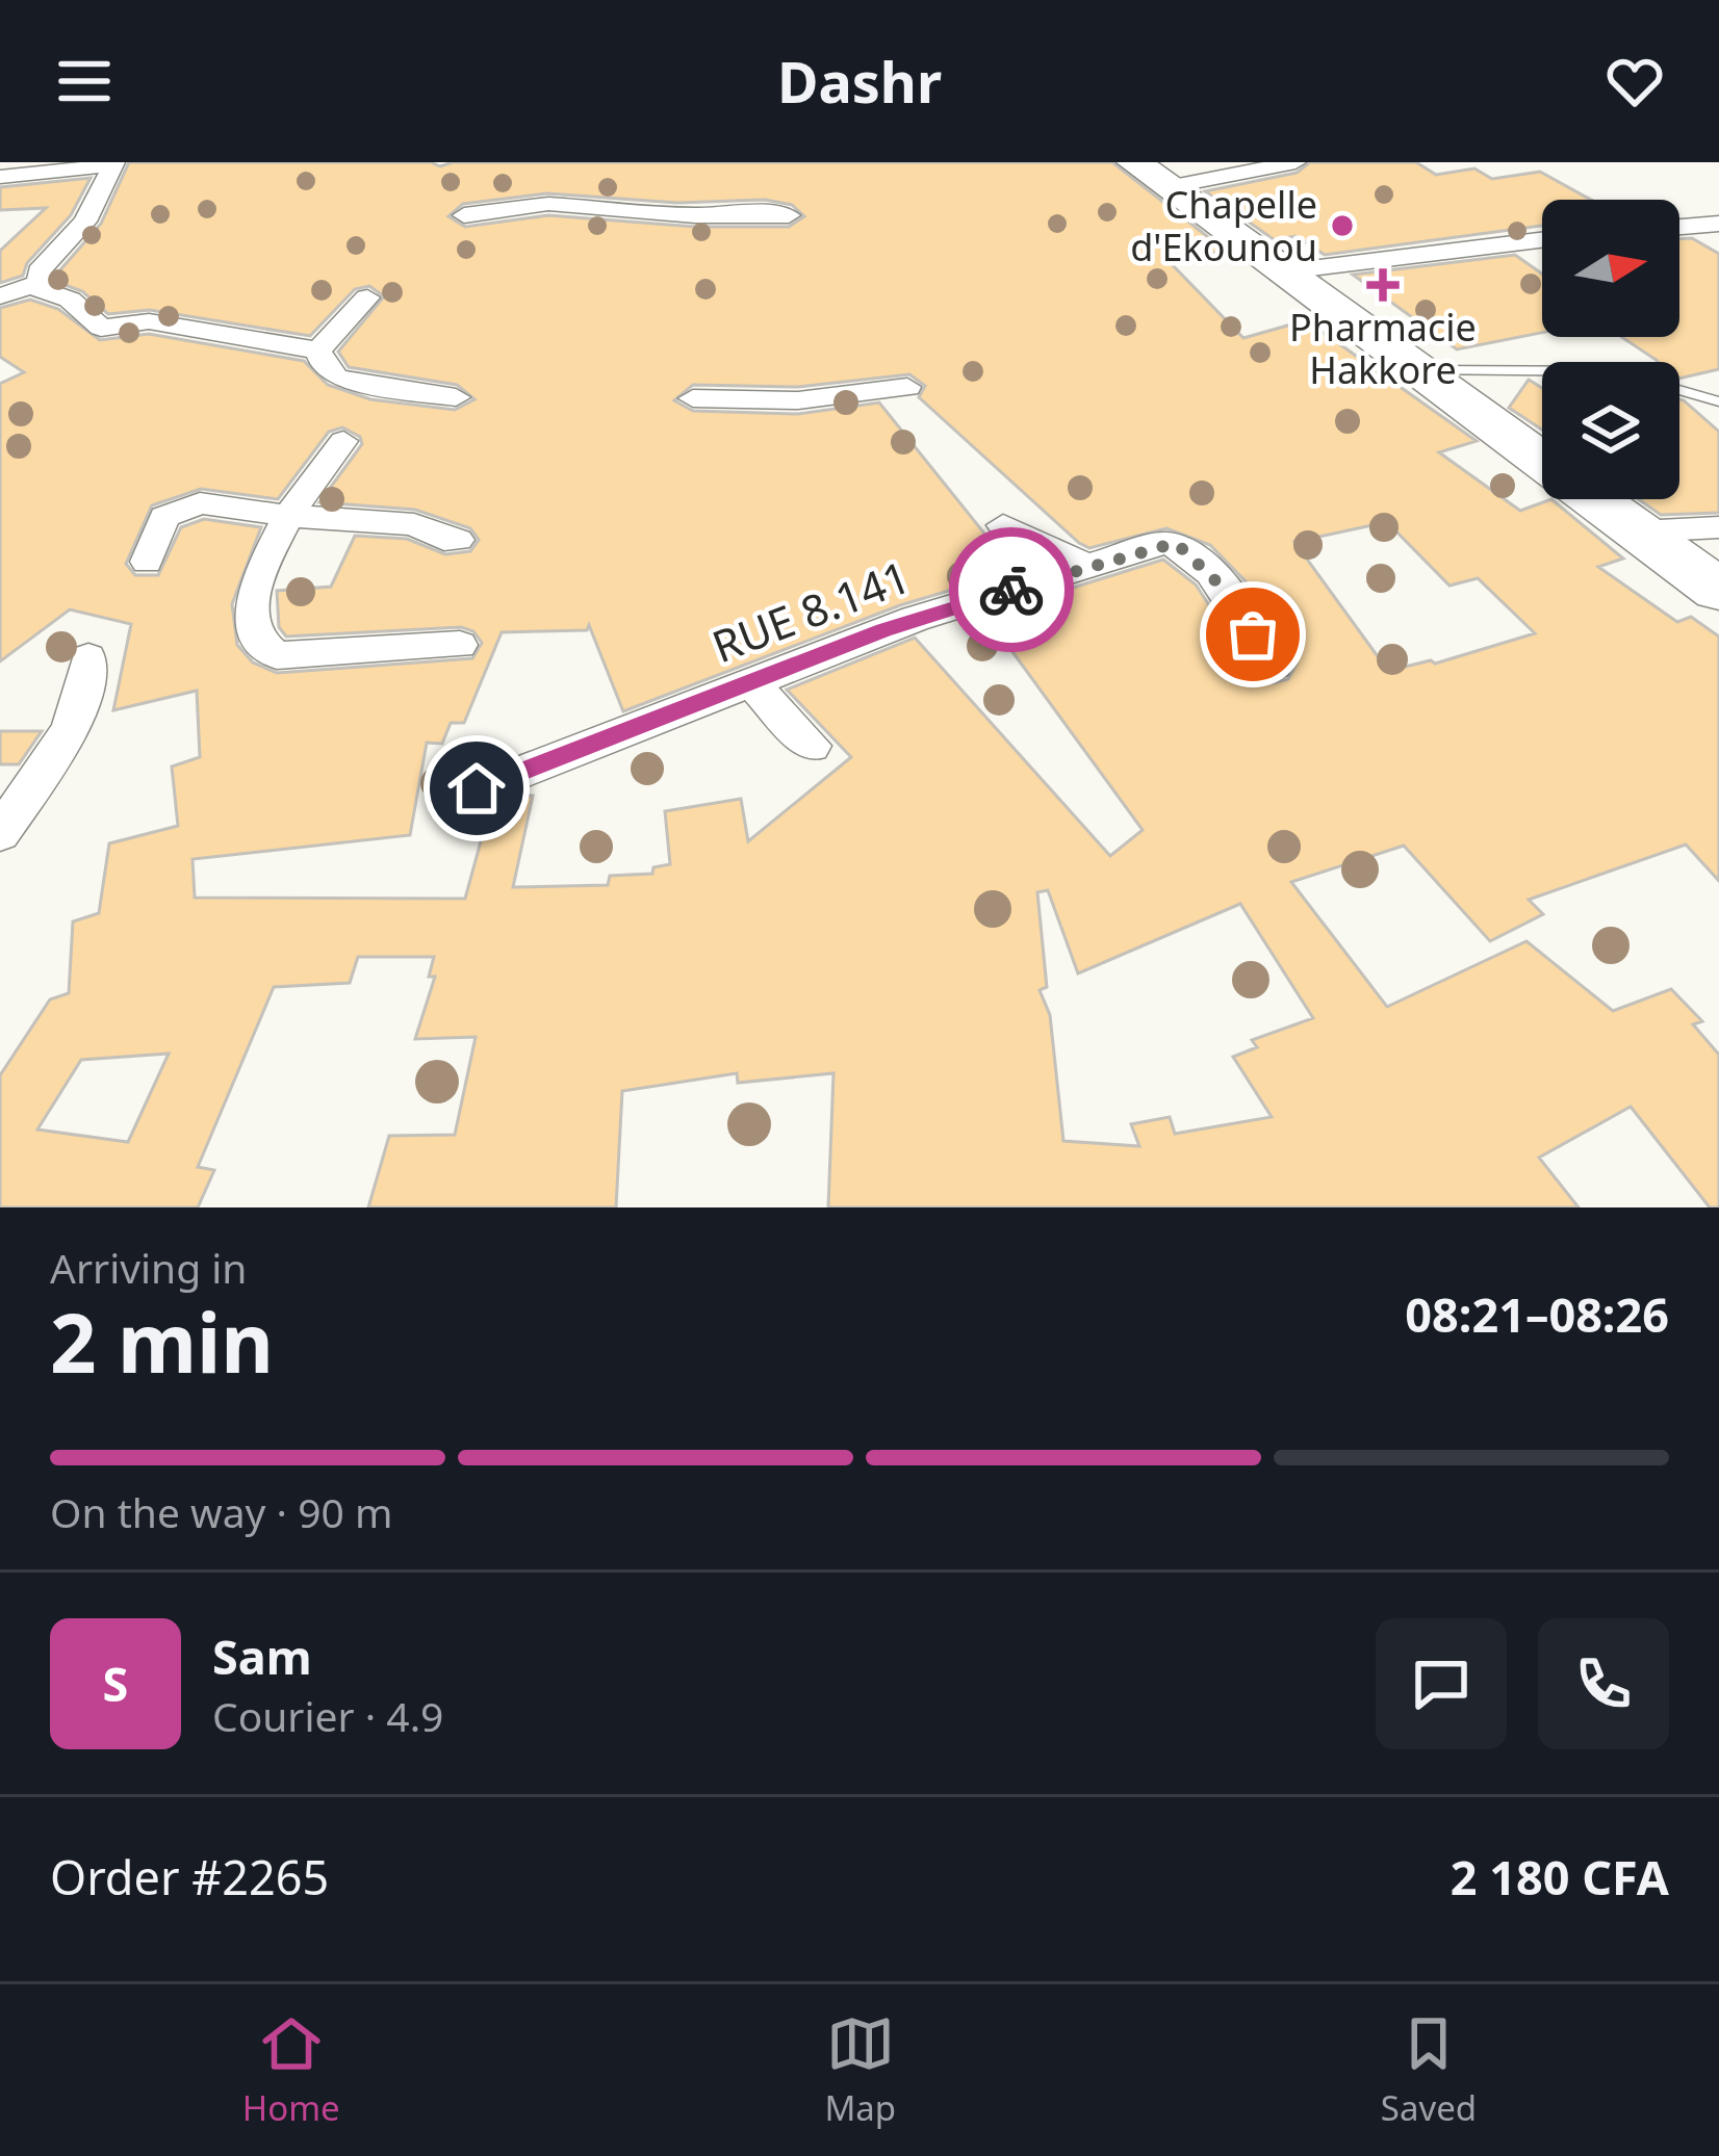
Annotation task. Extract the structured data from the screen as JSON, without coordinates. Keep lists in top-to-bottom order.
{
  "streets": {
    "street": ["RUE 8.141"]
  },
  "places": {
    "other": ["Chapelle d'Ekounou"],
    "health": ["Pharmacie Hakkore"]
  },
  "north": "right",
  "page": {
    "header": "Dashr",
    "heading": ["2 min", "Arriving in", "08:21–08:26"],
    "panel": [
      "Sam",
      "Courier · 4.9",
      "Order #2265",
      "2 180 CFA"
    ],
    "bar": "On the way · 90 m",
    "round": "S",
    "tabs": ["Home", "Map", "Saved"]
  }
}
